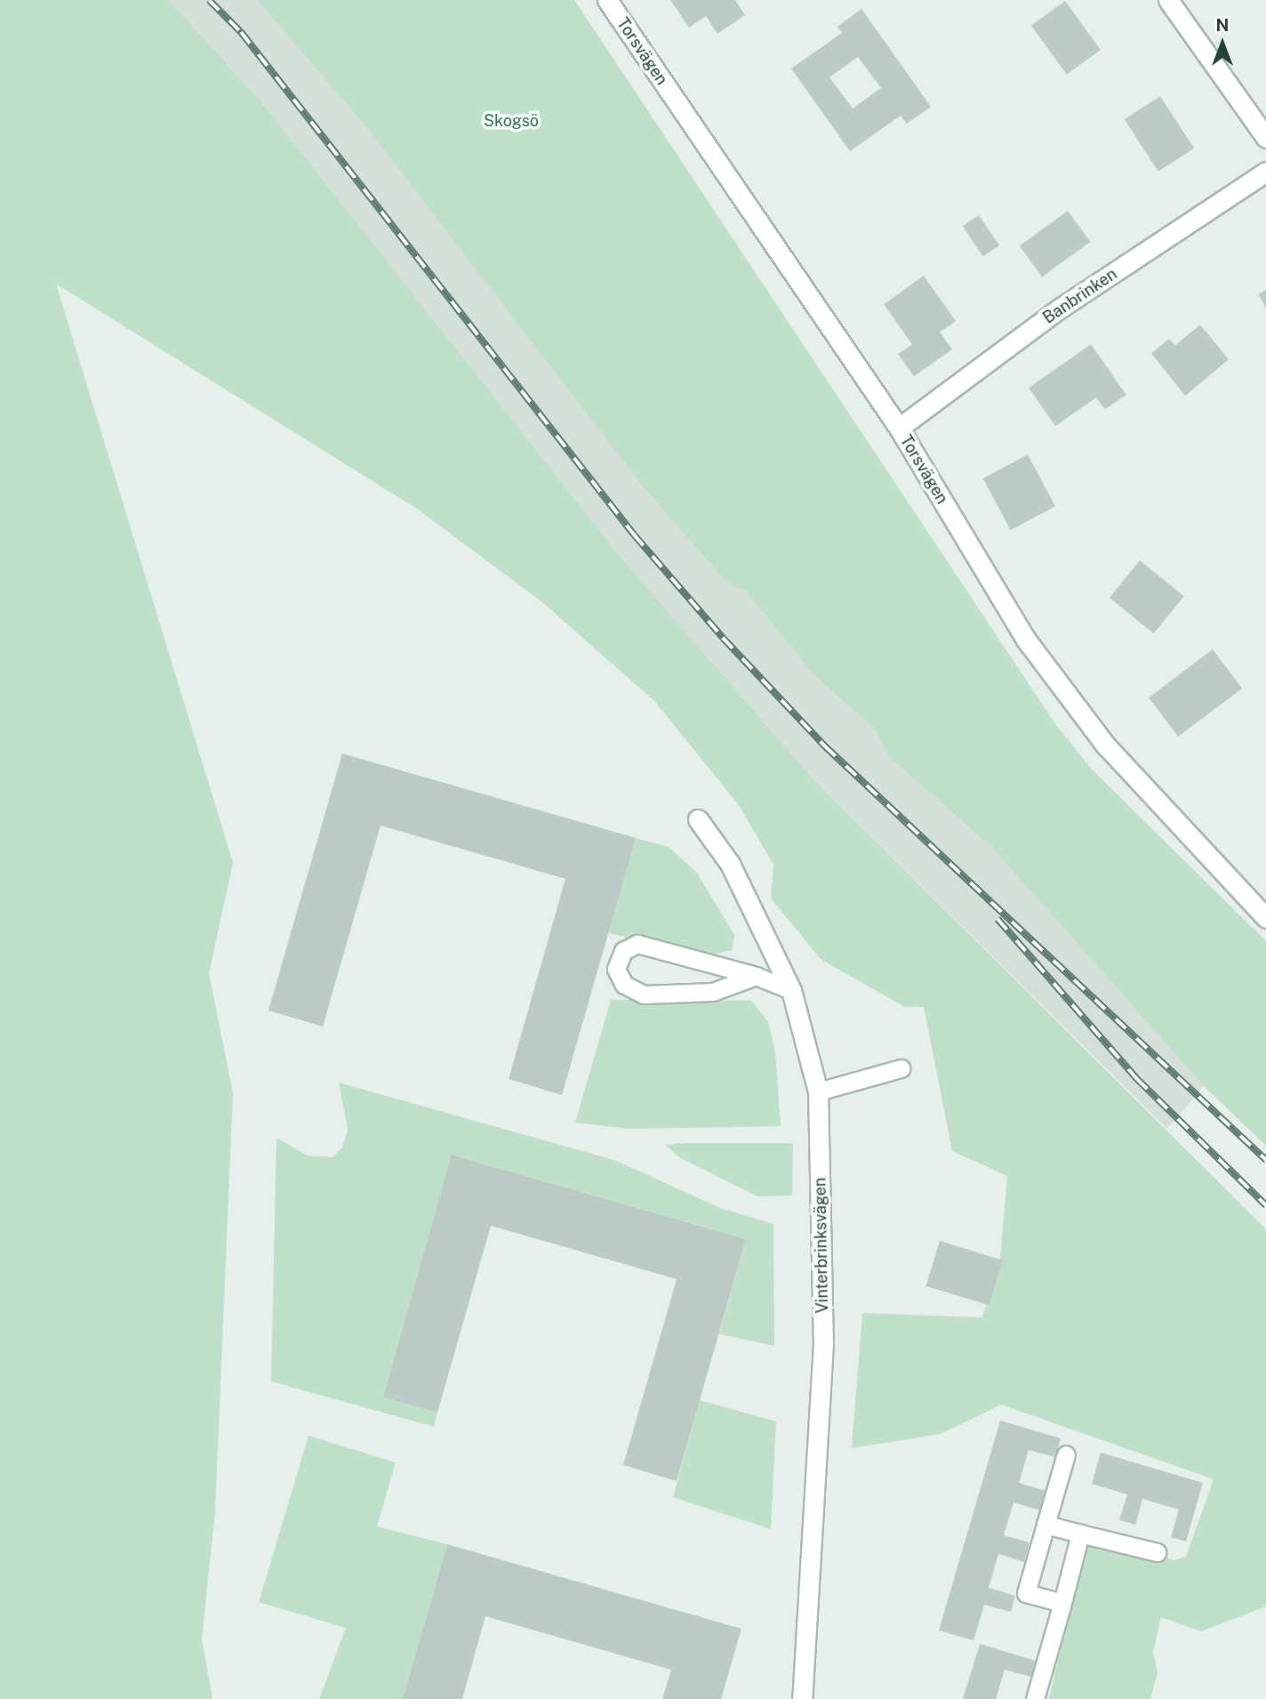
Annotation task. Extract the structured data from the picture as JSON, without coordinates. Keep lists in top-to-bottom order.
{
  "streets": {
    "street": ["Torsvägen", "Banbrinken", "Vinterbrinksvägen"]
  },
  "crossings": [
    ["Torsvägen", "Banbrinken"]
  ],
  "parks": ["Skogsö"],
  "north": "top"
}
